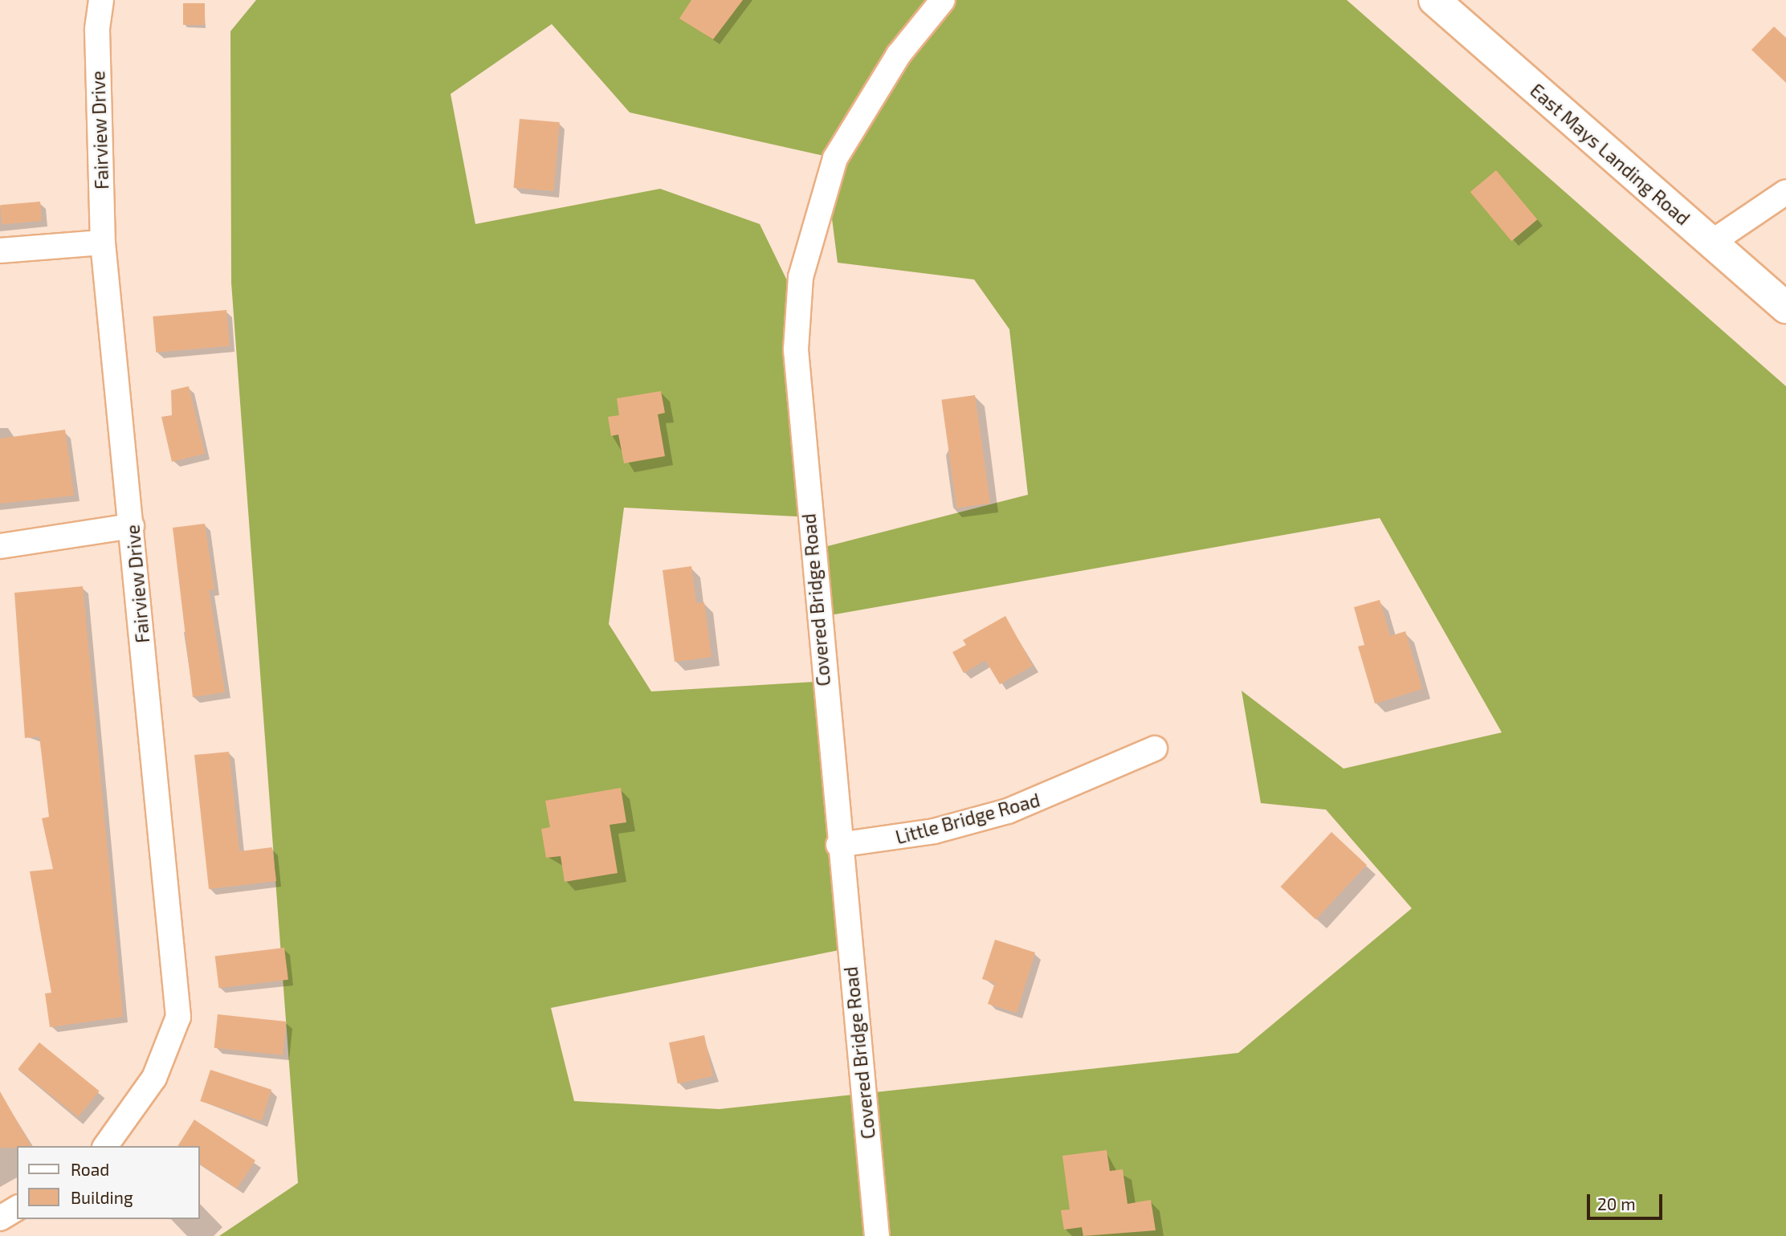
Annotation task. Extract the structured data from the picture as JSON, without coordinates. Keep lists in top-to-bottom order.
{
  "streets": {
    "main road": ["East Mays Landing Road"],
    "street": ["Fairview Drive", "Covered Bridge Road", "Little Bridge Road"]
  },
  "crossings": [
    ["Covered Bridge Road", "Little Bridge Road"]
  ],
  "legend": ["Road", "Building"],
  "scale_bar": "20 m"
}
